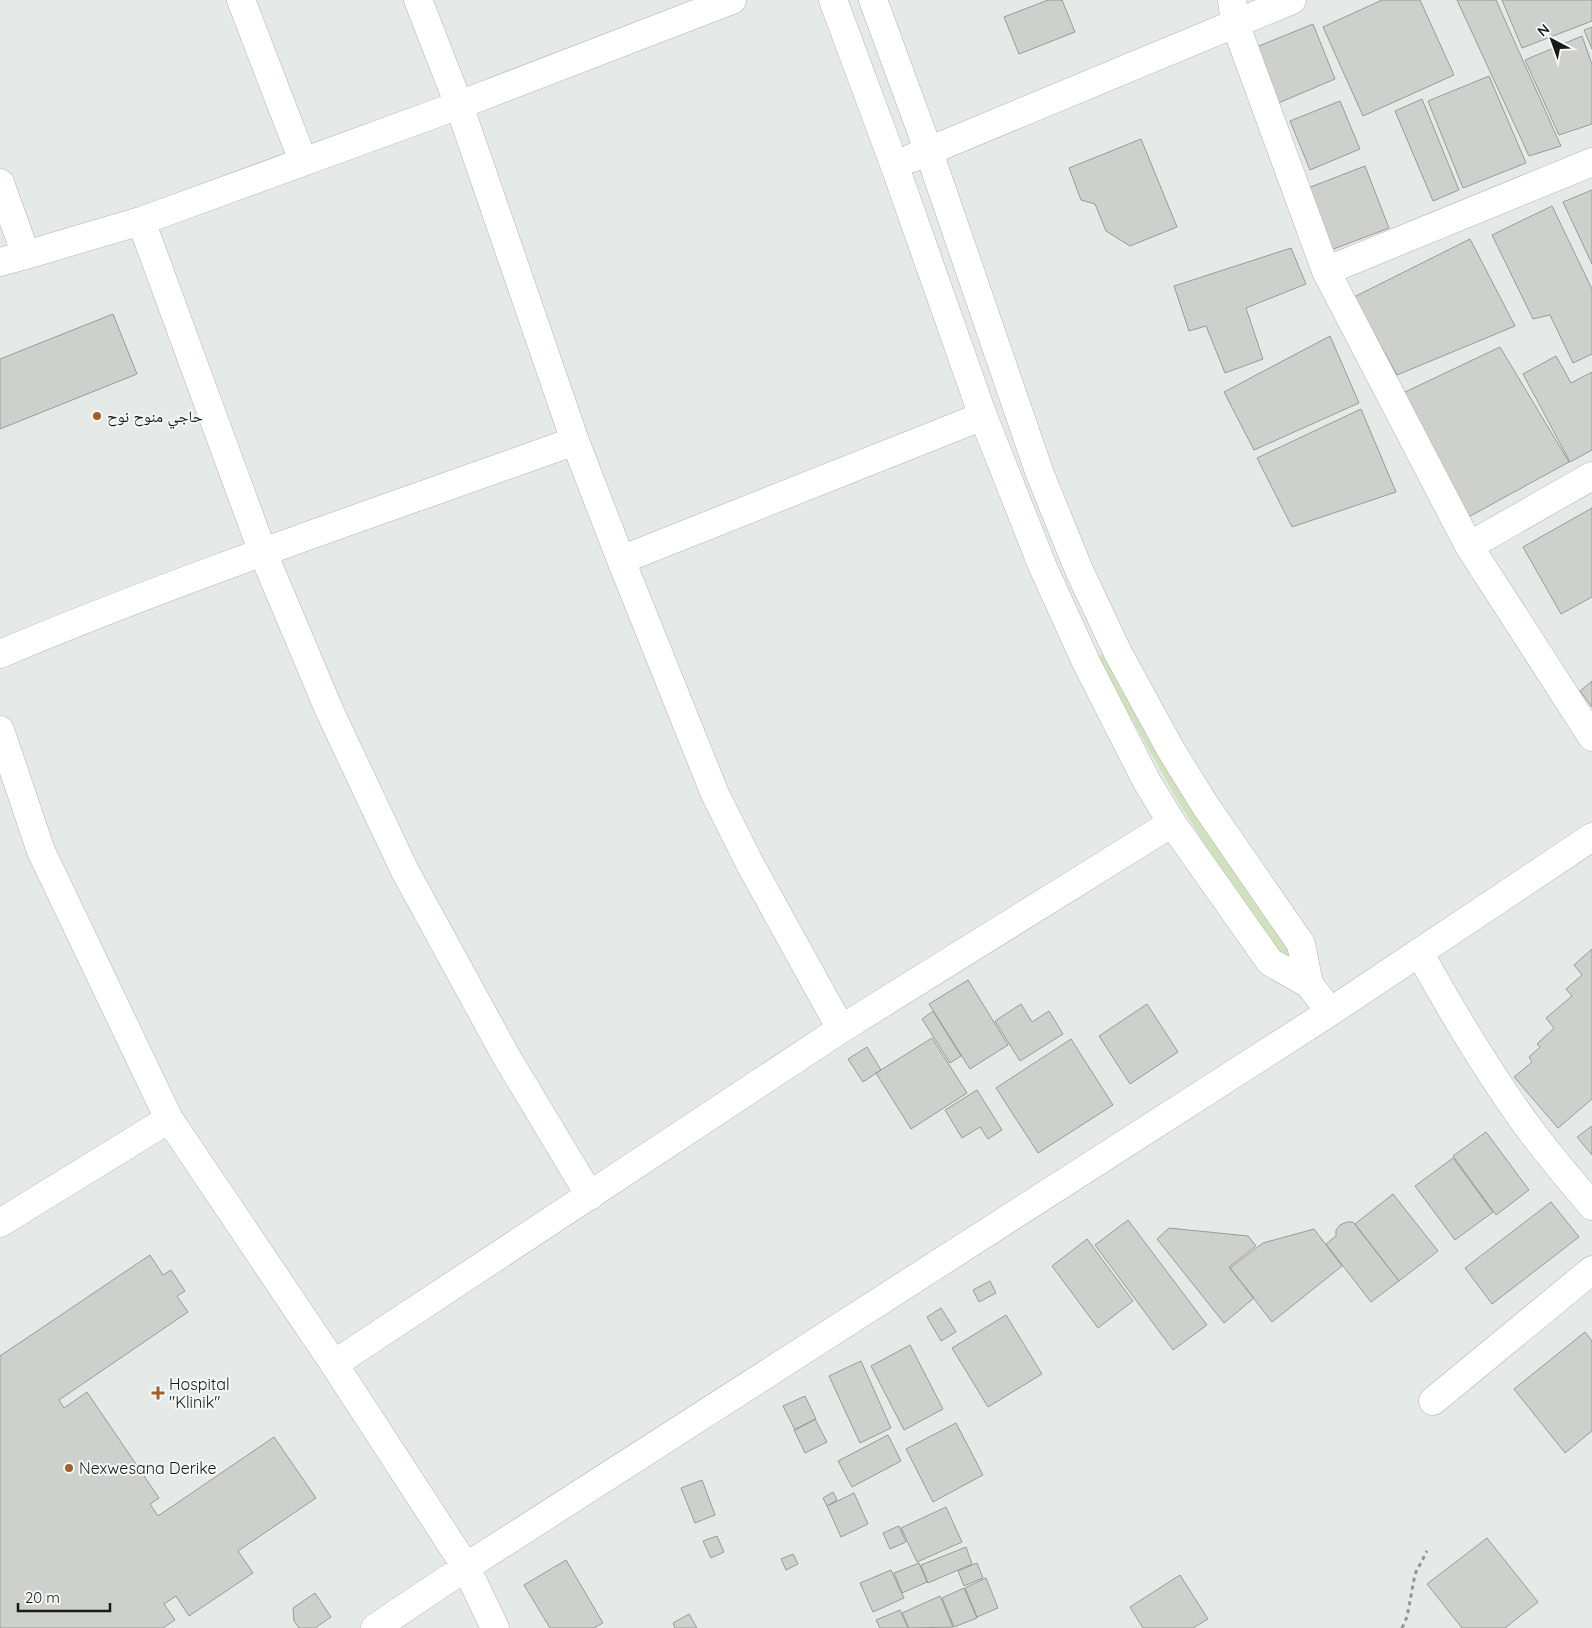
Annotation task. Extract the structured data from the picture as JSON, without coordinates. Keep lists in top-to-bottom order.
{
  "places": {
    "other": ["حاجي منوح نوح", "Nexwesana Derike"],
    "health": ["Hospital \"Klinik\""]
  },
  "scale_bar": "20 m",
  "north": "top left"
}
